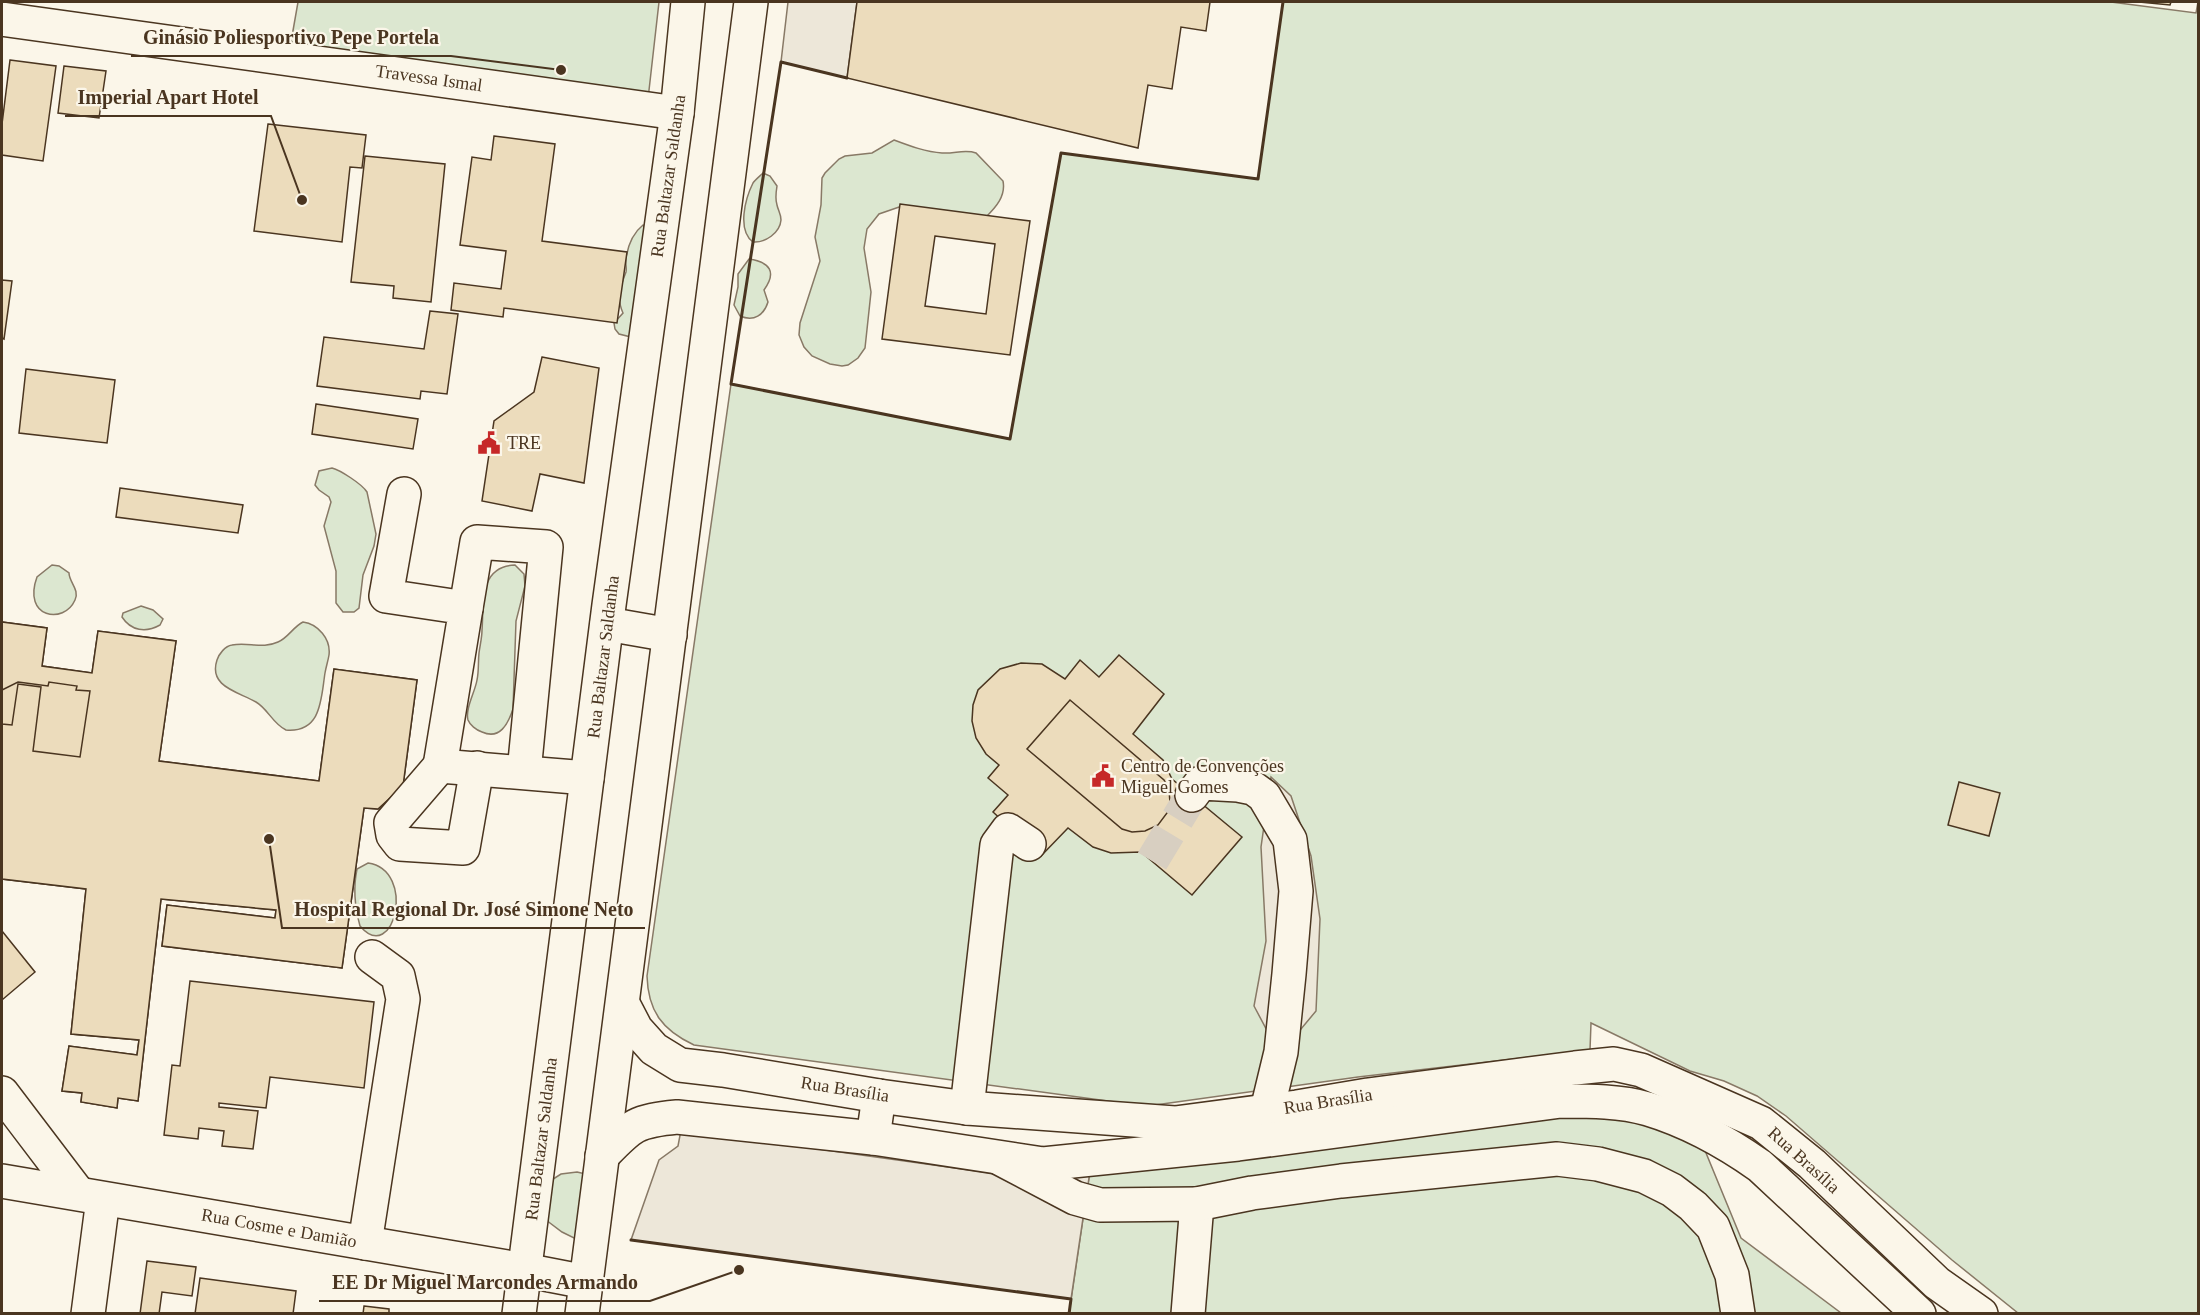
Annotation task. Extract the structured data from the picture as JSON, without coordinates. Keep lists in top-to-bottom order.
{
  "streets": {
    "main road": [
      "Travessa Ismal",
      "Rua Baltazar Saldanha",
      "Rua Brasília",
      "Rua Cosme e Damião"
    ]
  },
  "crossings": [
    ["Travessa Ismal", "Rua Baltazar Saldanha"],
    ["Rua Baltazar Saldanha", "Rua Cosme e Damião"]
  ],
  "places": {
    "other": [
      "Ginásio Poliesportivo Pepe Portela",
      "Imperial Apart Hotel",
      "Hospital Regional Dr. José Simone Neto",
      "EE Dr Miguel Marcondes Armando"
    ],
    "public building": ["TRE", "Centro de Convenções Miguel Gomes"]
  }
}
